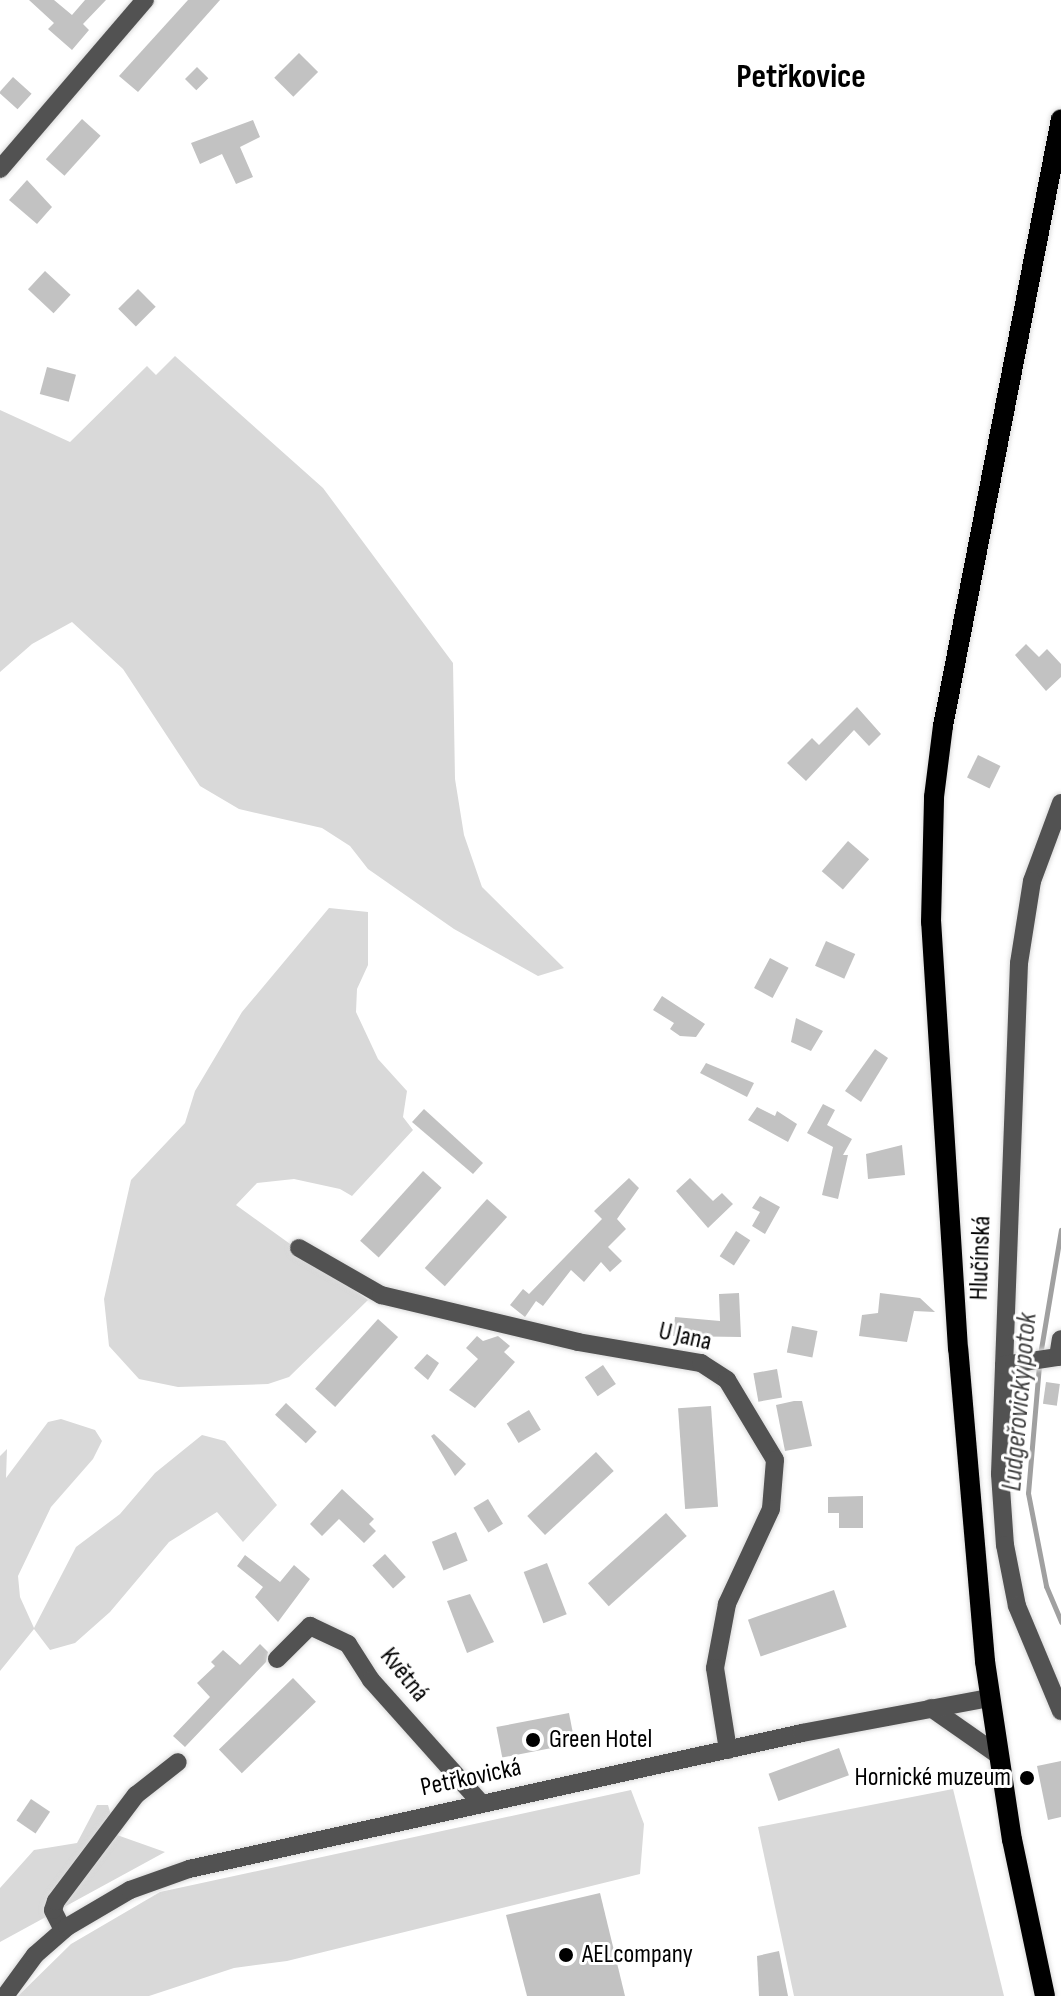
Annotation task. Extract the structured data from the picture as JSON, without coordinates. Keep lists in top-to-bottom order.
{
  "streets": {
    "street": [
      "Hlučínská",
      "U Jana",
      "Květná",
      "Petřkovická"
    ]
  },
  "crossings": [
    ["U Jana", "Petřkovická"],
    ["Květná", "Petřkovická"]
  ],
  "districts": ["Petřkovice"],
  "water": ["Ludgeřovický potok"],
  "places": ["Green Hotel", "Hornické muzeum", "AELcompany"]
}
